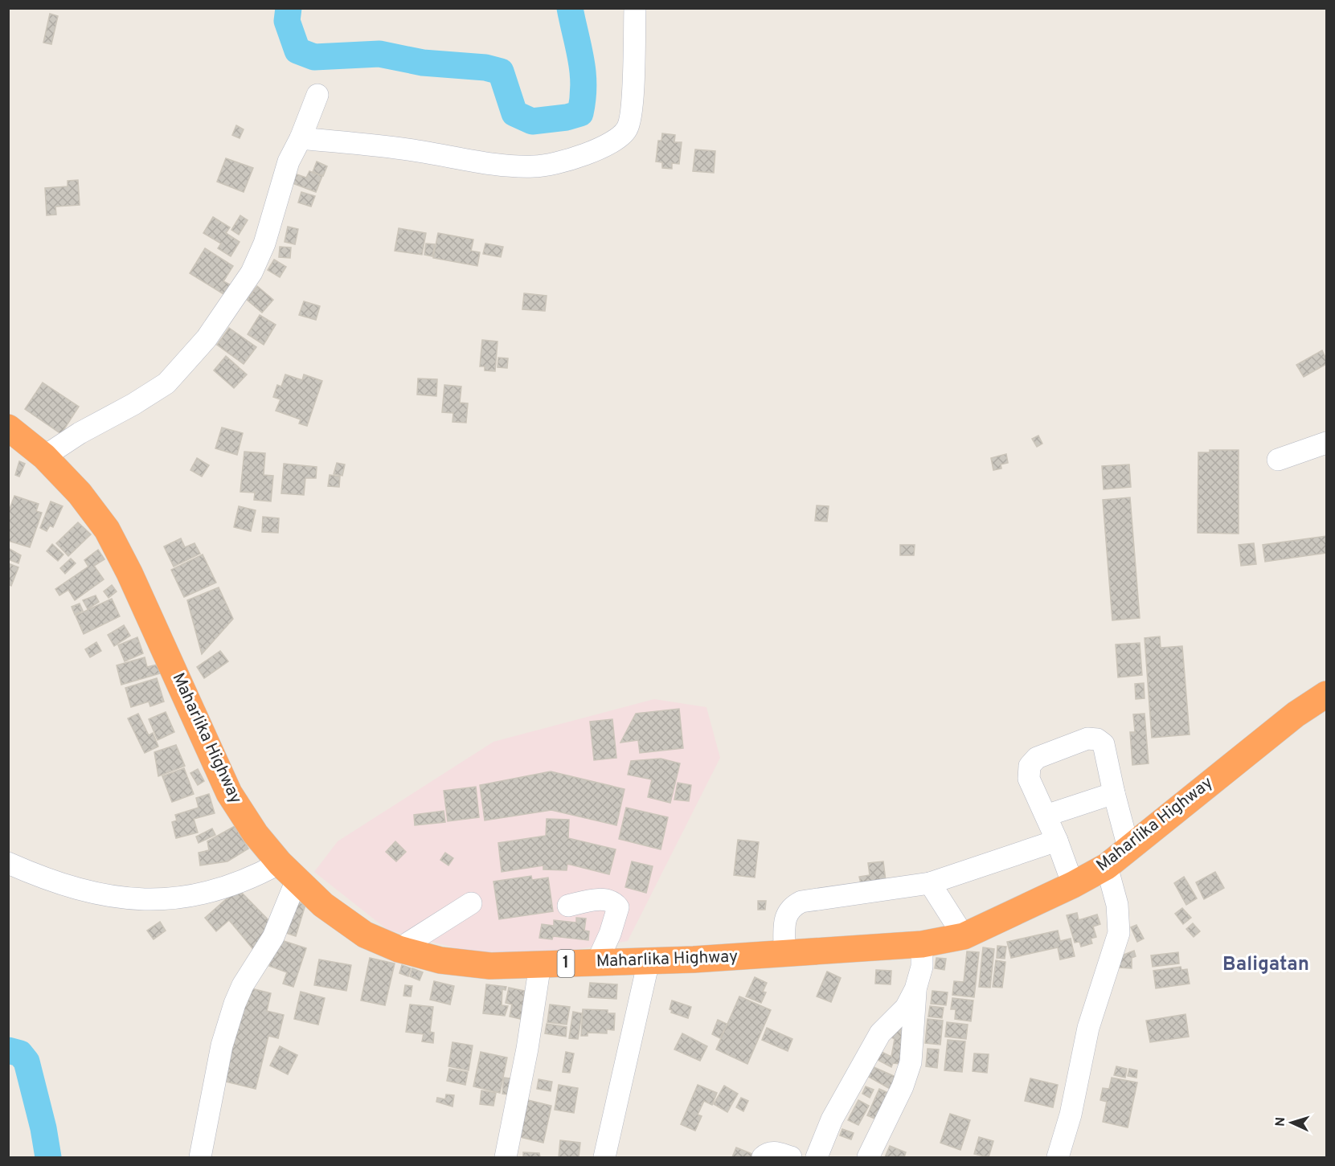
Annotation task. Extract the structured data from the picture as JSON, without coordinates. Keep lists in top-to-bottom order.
{
  "streets": {
    "highway": ["Maharlika Highway", "1"]
  },
  "districts": ["Baligatan"],
  "north": "left"
}
